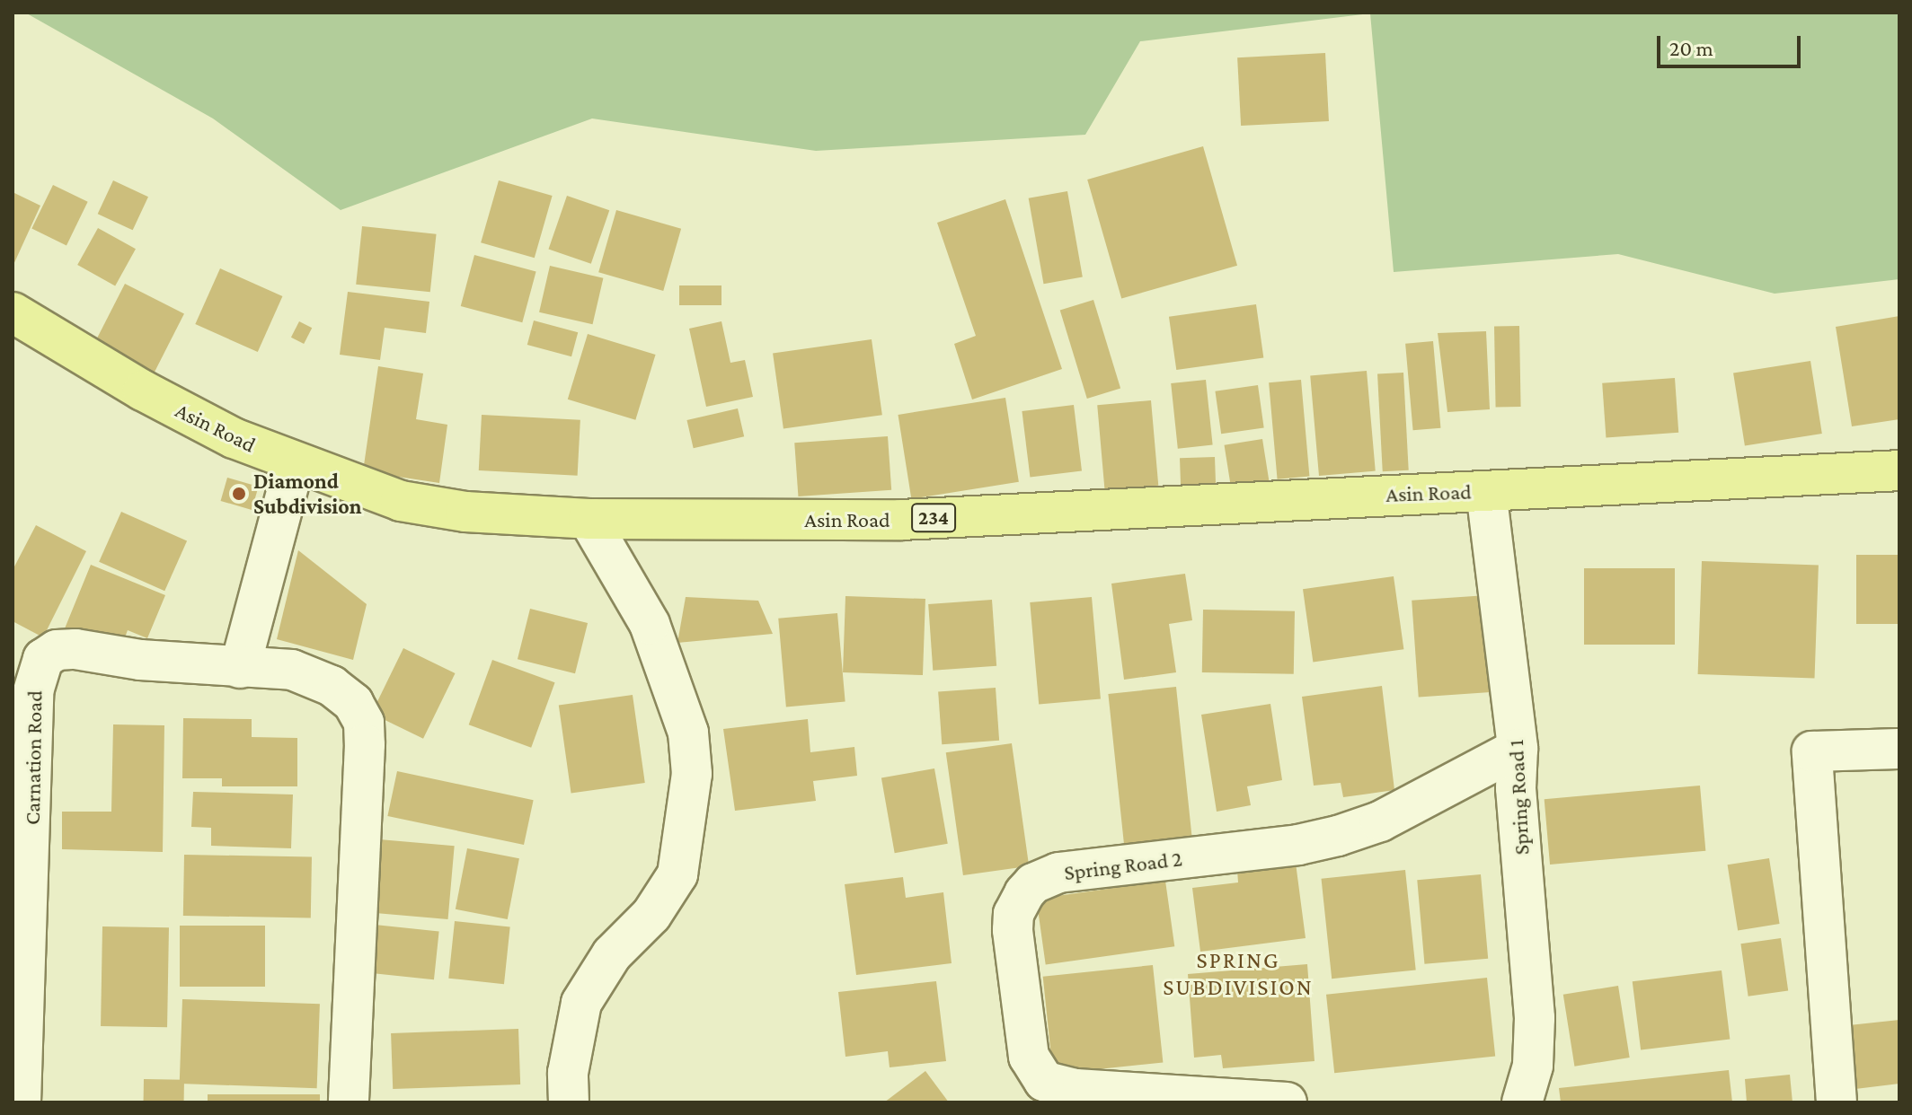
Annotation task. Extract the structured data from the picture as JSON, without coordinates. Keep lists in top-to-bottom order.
{
  "streets": {
    "main road": ["Asin Road", "234"],
    "street": ["Carnation Road", "Spring Road 1", "Spring Road 2"]
  },
  "crossings": [
    ["Asin Road", "Spring Road 1"],
    ["Spring Road 1", "Spring Road 2"]
  ],
  "districts": ["SPRING SUBDIVISION"],
  "places": ["Diamond Subdivision"],
  "scale_bar": "20 m"
}
